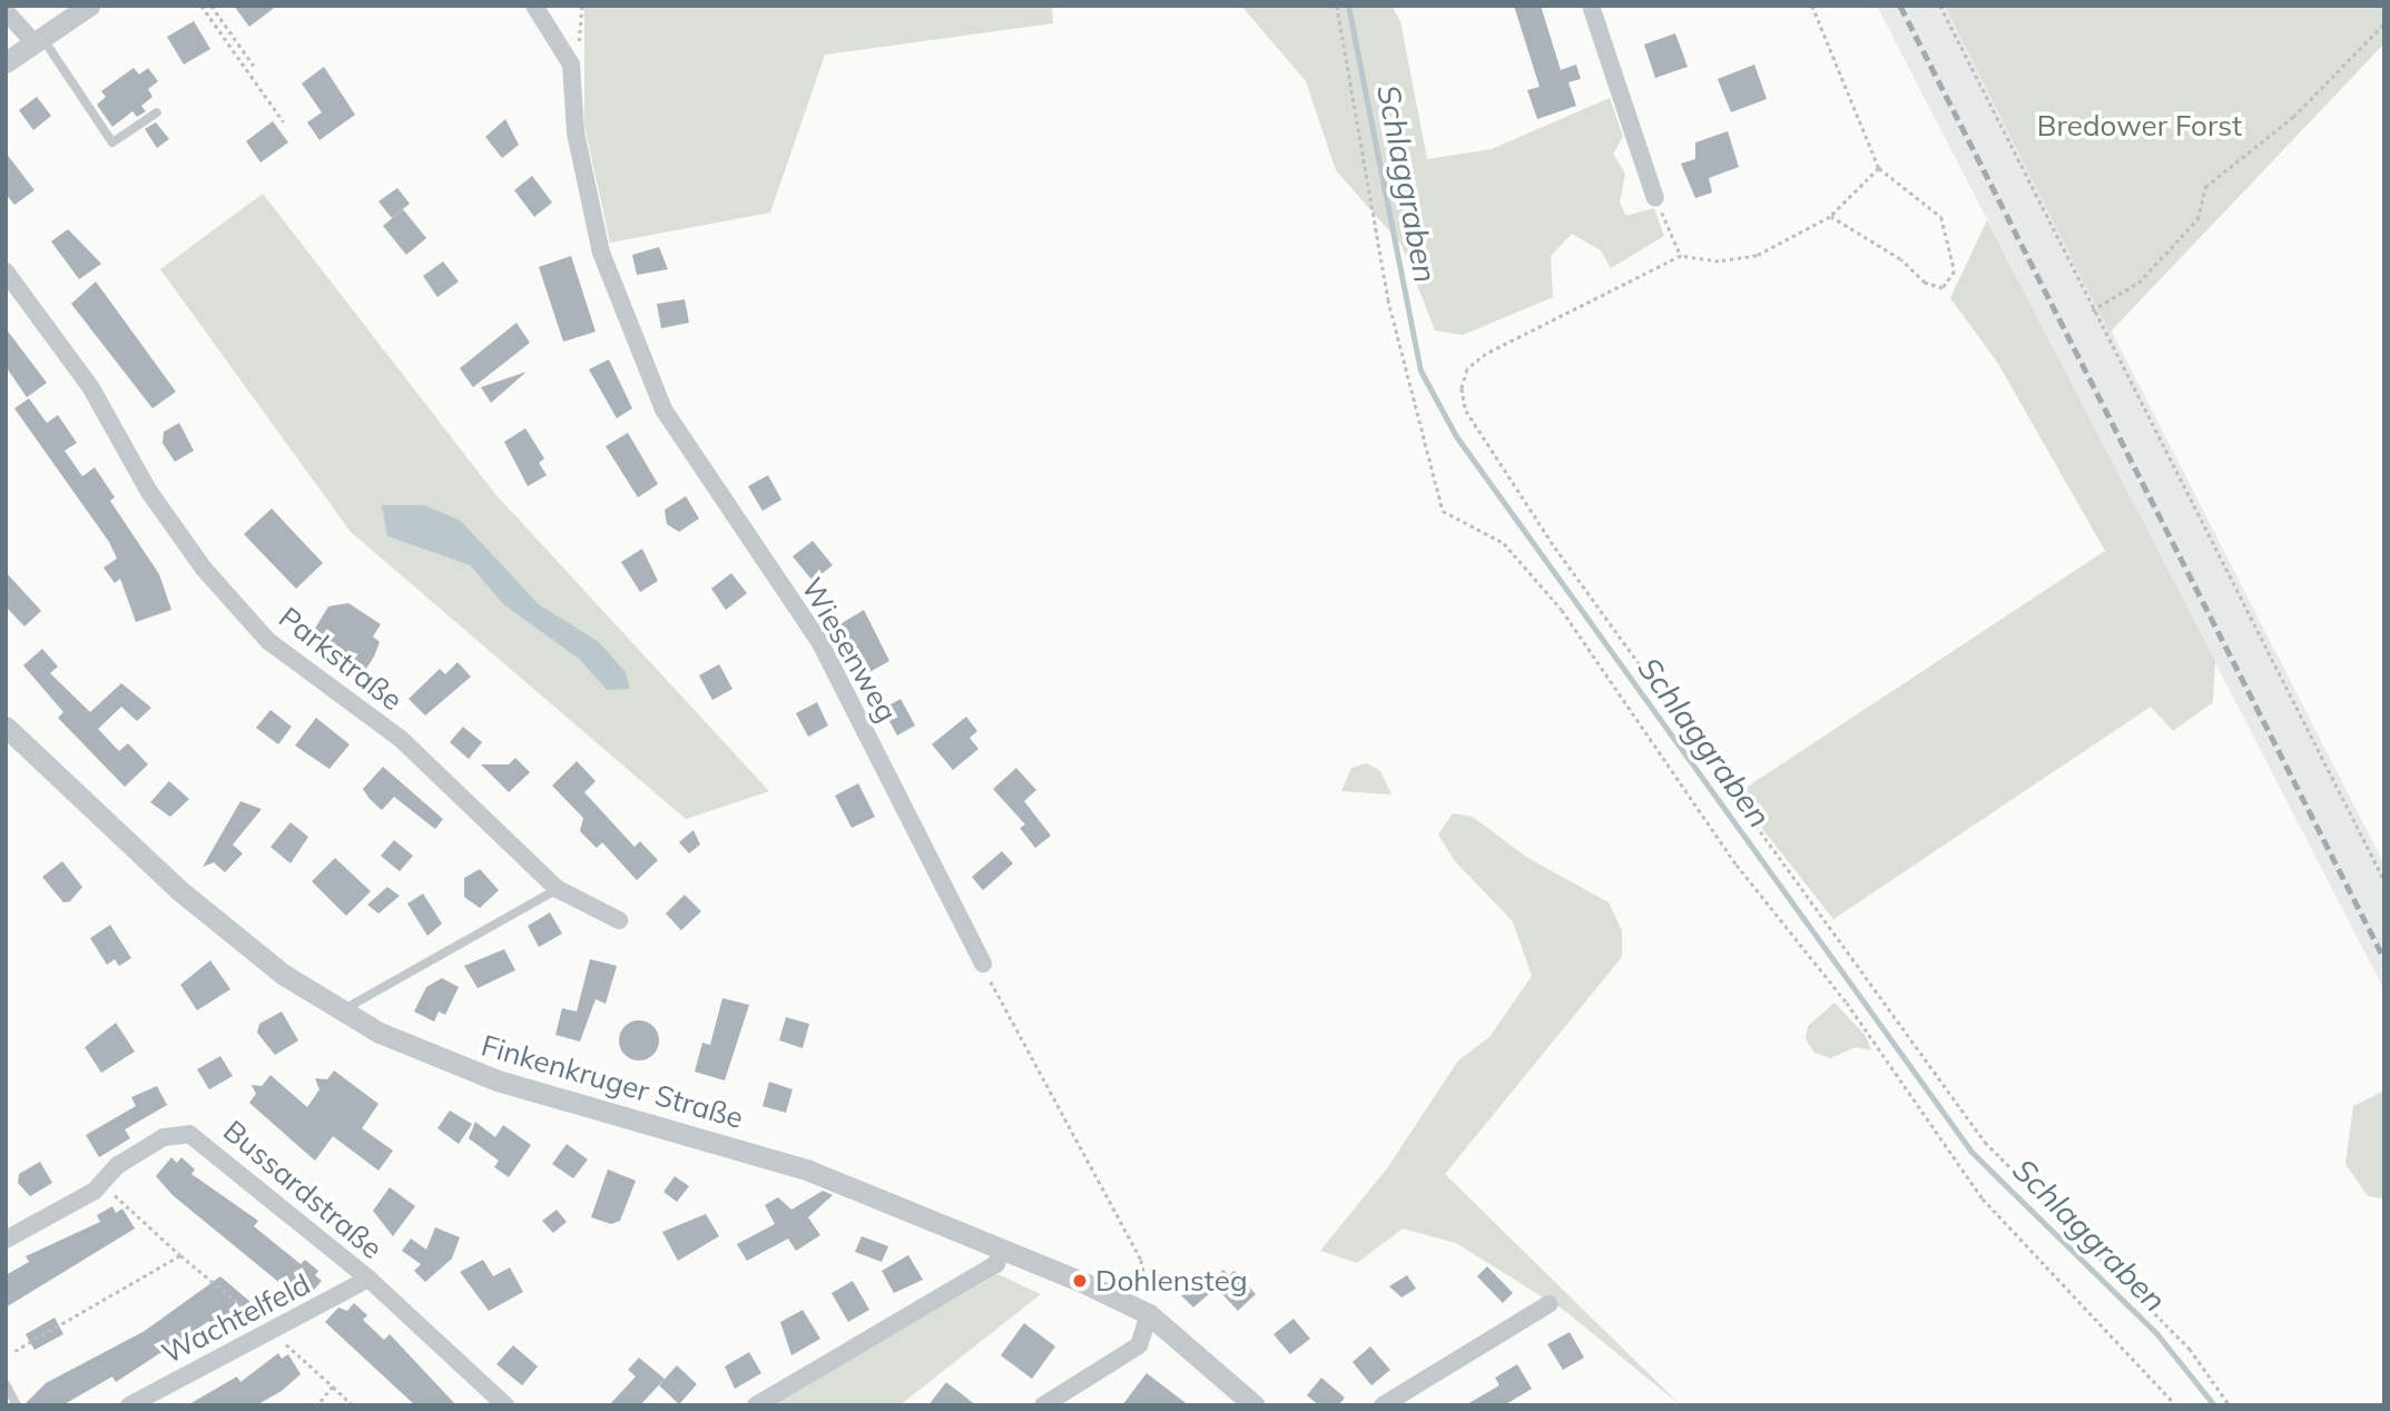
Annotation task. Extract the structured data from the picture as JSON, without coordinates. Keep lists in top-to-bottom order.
{
  "streets": {
    "street": [
      "Wiesenweg",
      "Parkstraße",
      "Finkenkruger Straße",
      "Bussardstraße",
      "Wachtelfeld"
    ]
  },
  "crossings": [
    ["Bussardstraße", "Wachtelfeld"]
  ],
  "water": ["Schlaggraben"],
  "parks": ["Bredower Forst"],
  "places": ["Dohlensteg"]
}
